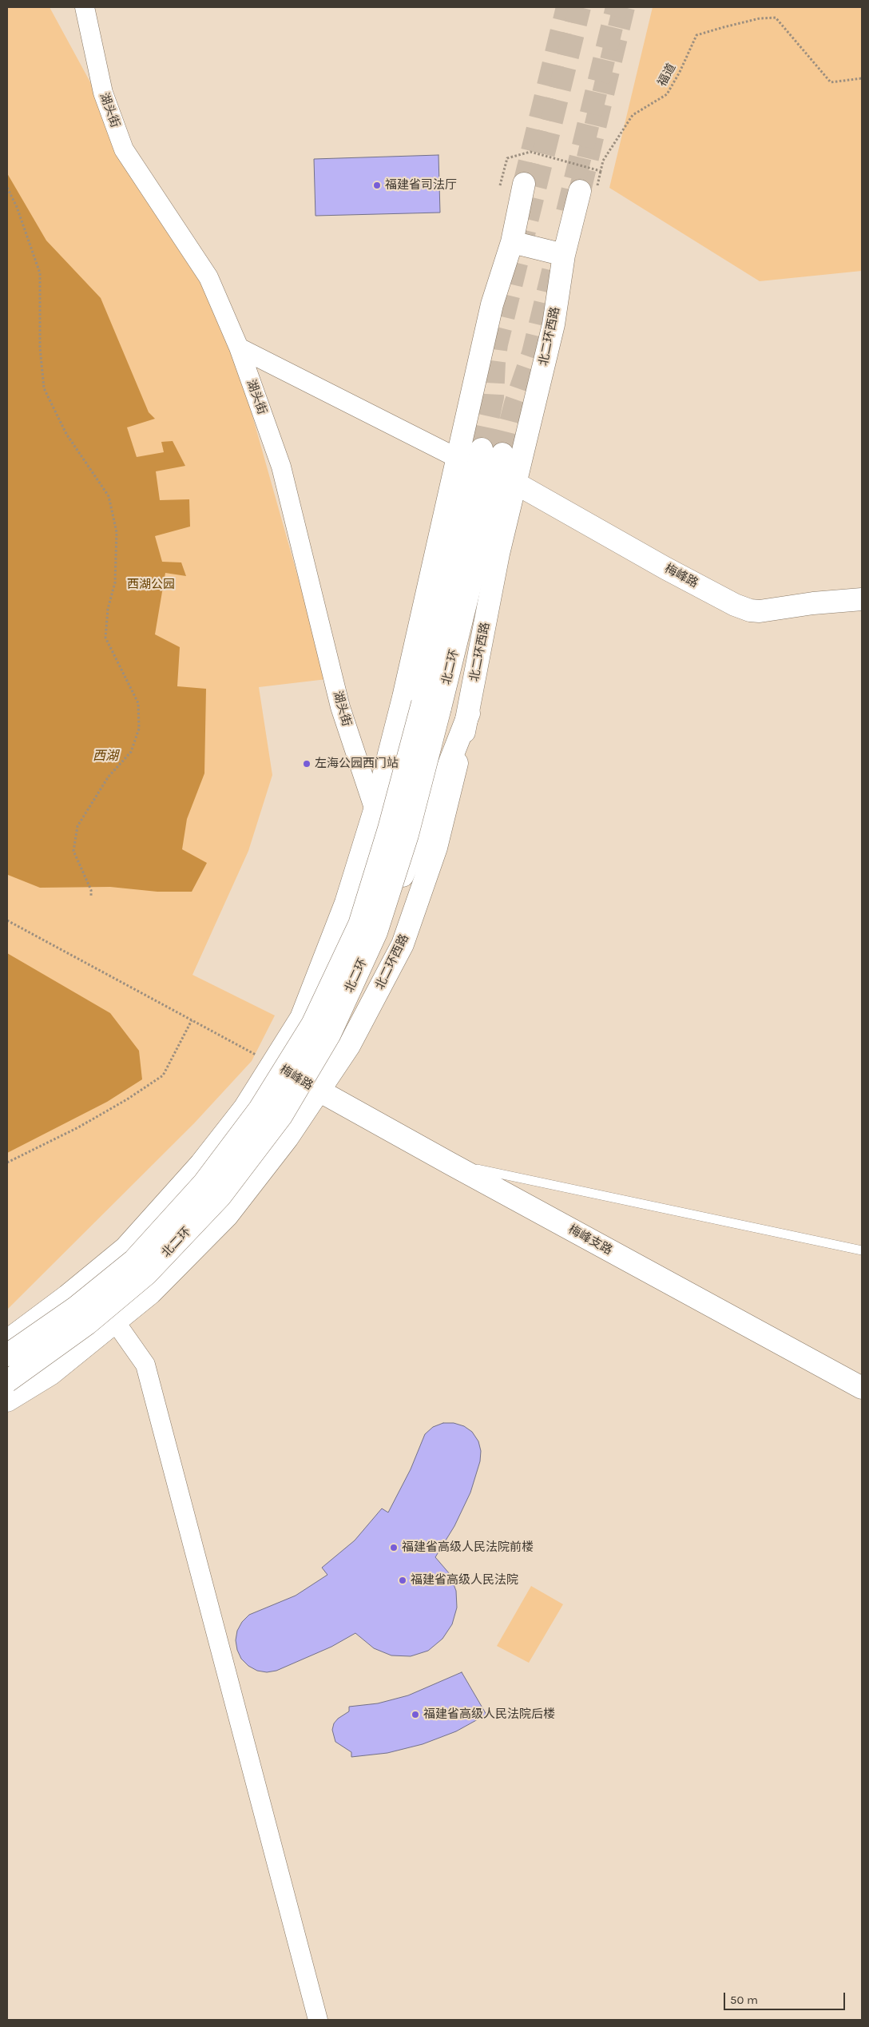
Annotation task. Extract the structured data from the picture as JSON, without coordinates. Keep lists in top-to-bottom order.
{
  "streets": {
    "main road": [
      "北二环西路",
      "梅峰路",
      "北二环",
      "梅峰支路"
    ],
    "street": ["湖头街"],
    "path": ["福道"]
  },
  "crossings": [
    ["北二环西路", "梅峰路"],
    ["北二环西路", "梅峰支路"],
    ["梅峰路", "梅峰支路"]
  ],
  "water": ["西湖"],
  "parks": ["西湖公园"],
  "places": [
    "福建省司法厅",
    "左海公园西门站",
    "福建省高级人民法院前楼",
    "福建省高级人民法院",
    "福建省高级人民法院后楼"
  ],
  "scale_bar": "50 m"
}
